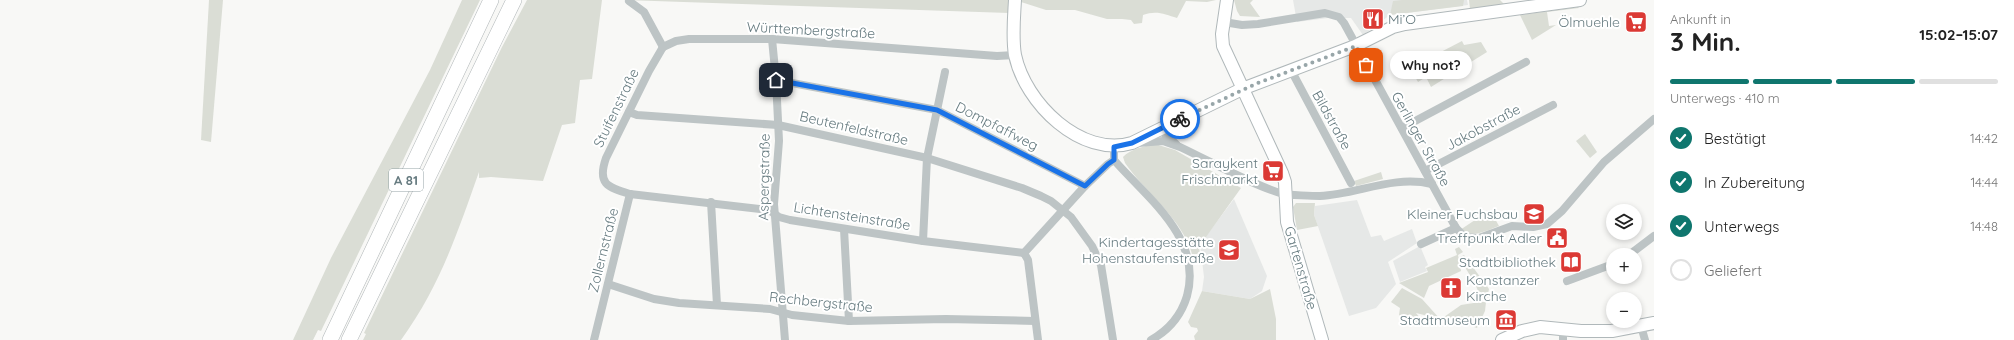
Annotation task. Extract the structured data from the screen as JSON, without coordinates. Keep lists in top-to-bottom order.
{
  "streets": {
    "highway": ["A 81"],
    "street": [
      "Württembergstraße",
      "Stuifenstraße",
      "Bildstraße",
      "Dompfaffweg",
      "Jakobstraße",
      "Beutenfeldstraße",
      "Gerlinger Straße",
      "Aspergstraße",
      "Lichtensteinstraße",
      "Zollernstraße",
      "Gartenstraße",
      "Rechbergstraße"
    ]
  },
  "crossings": [
    ["Württembergstraße", "Stuifenstraße"],
    ["Württembergstraße", "Aspergstraße"],
    ["Stuifenstraße", "Beutenfeldstraße"],
    ["Stuifenstraße", "Zollernstraße"],
    ["Dompfaffweg", "Aspergstraße"],
    ["Jakobstraße", "Gerlinger Straße"],
    ["Beutenfeldstraße", "Aspergstraße"],
    ["Gerlinger Straße", "Gartenstraße"],
    ["Aspergstraße", "Lichtensteinstraße"],
    ["Aspergstraße", "Rechbergstraße"],
    ["Lichtensteinstraße", "Zollernstraße"],
    ["Zollernstraße", "Rechbergstraße"]
  ],
  "places": {
    "restaurant": ["Mi’O"],
    "supermarket": ["Ölmuehle", "Saraykent Frischmarkt"],
    "other": ["Why not?"],
    "school or university": ["Kleiner Fuchsbau", "Kindertagesstätte Hohenstaufenstraße"],
    "public building": ["Treffpunkt Adler"],
    "library": ["Stadtbibliothek"],
    "church": ["Konstanzer Kirche"],
    "museum": ["Stadtmuseum"]
  },
  "page": {
    "heading": ["3 Min.", "Ankunft in", "15:02–15:07"],
    "bubble": "Why not?",
    "bar": "Unterwegs · 410 m",
    "list": [
      ["Bestätigt", "14:42"],
      ["In Zubereitung", "14:44"],
      ["Unterwegs", "14:48"],
      "Geliefert"
    ],
    "map_buttons": ["+", "−"]
  }
}
